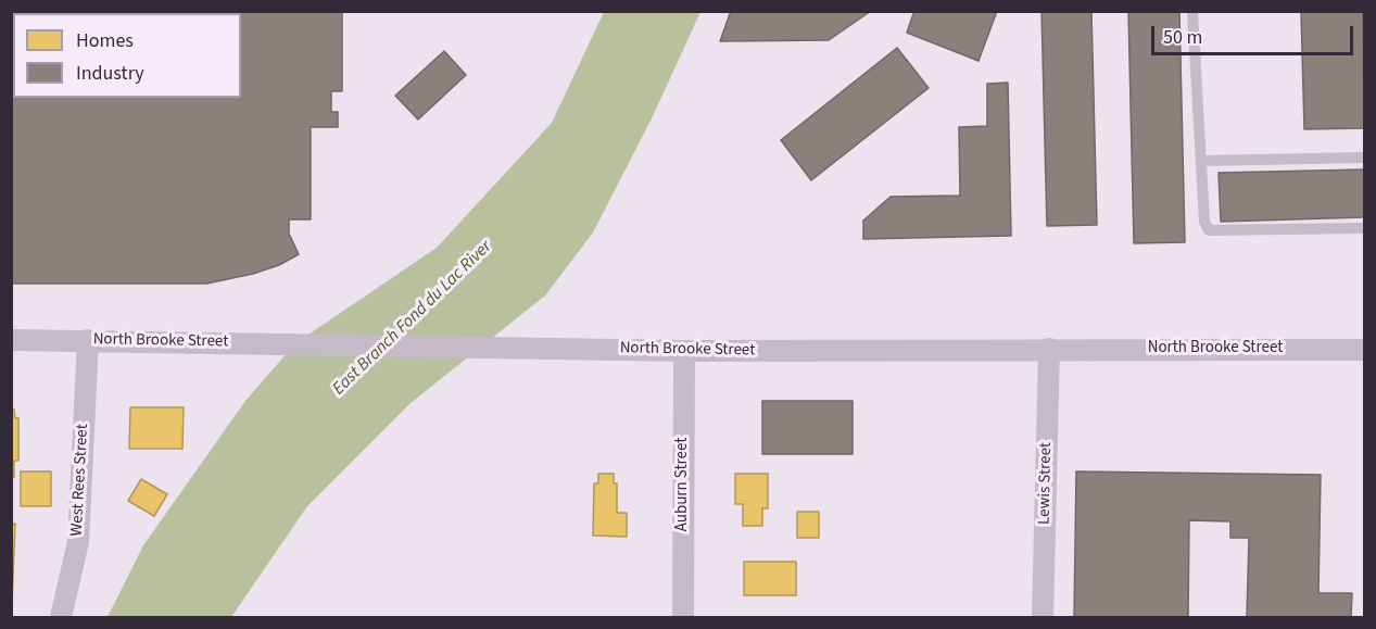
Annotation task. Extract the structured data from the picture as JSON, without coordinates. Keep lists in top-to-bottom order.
{
  "streets": {
    "street": [
      "North Brooke Street",
      "West Rees Street",
      "Lewis Street",
      "Auburn Street"
    ]
  },
  "crossings": [
    ["North Brooke Street", "West Rees Street"],
    ["North Brooke Street", "Lewis Street"],
    ["North Brooke Street", "Auburn Street"]
  ],
  "water": ["East Branch Fond du Lac River"],
  "legend": ["Homes", "Industry"],
  "scale_bar": "50 m"
}
